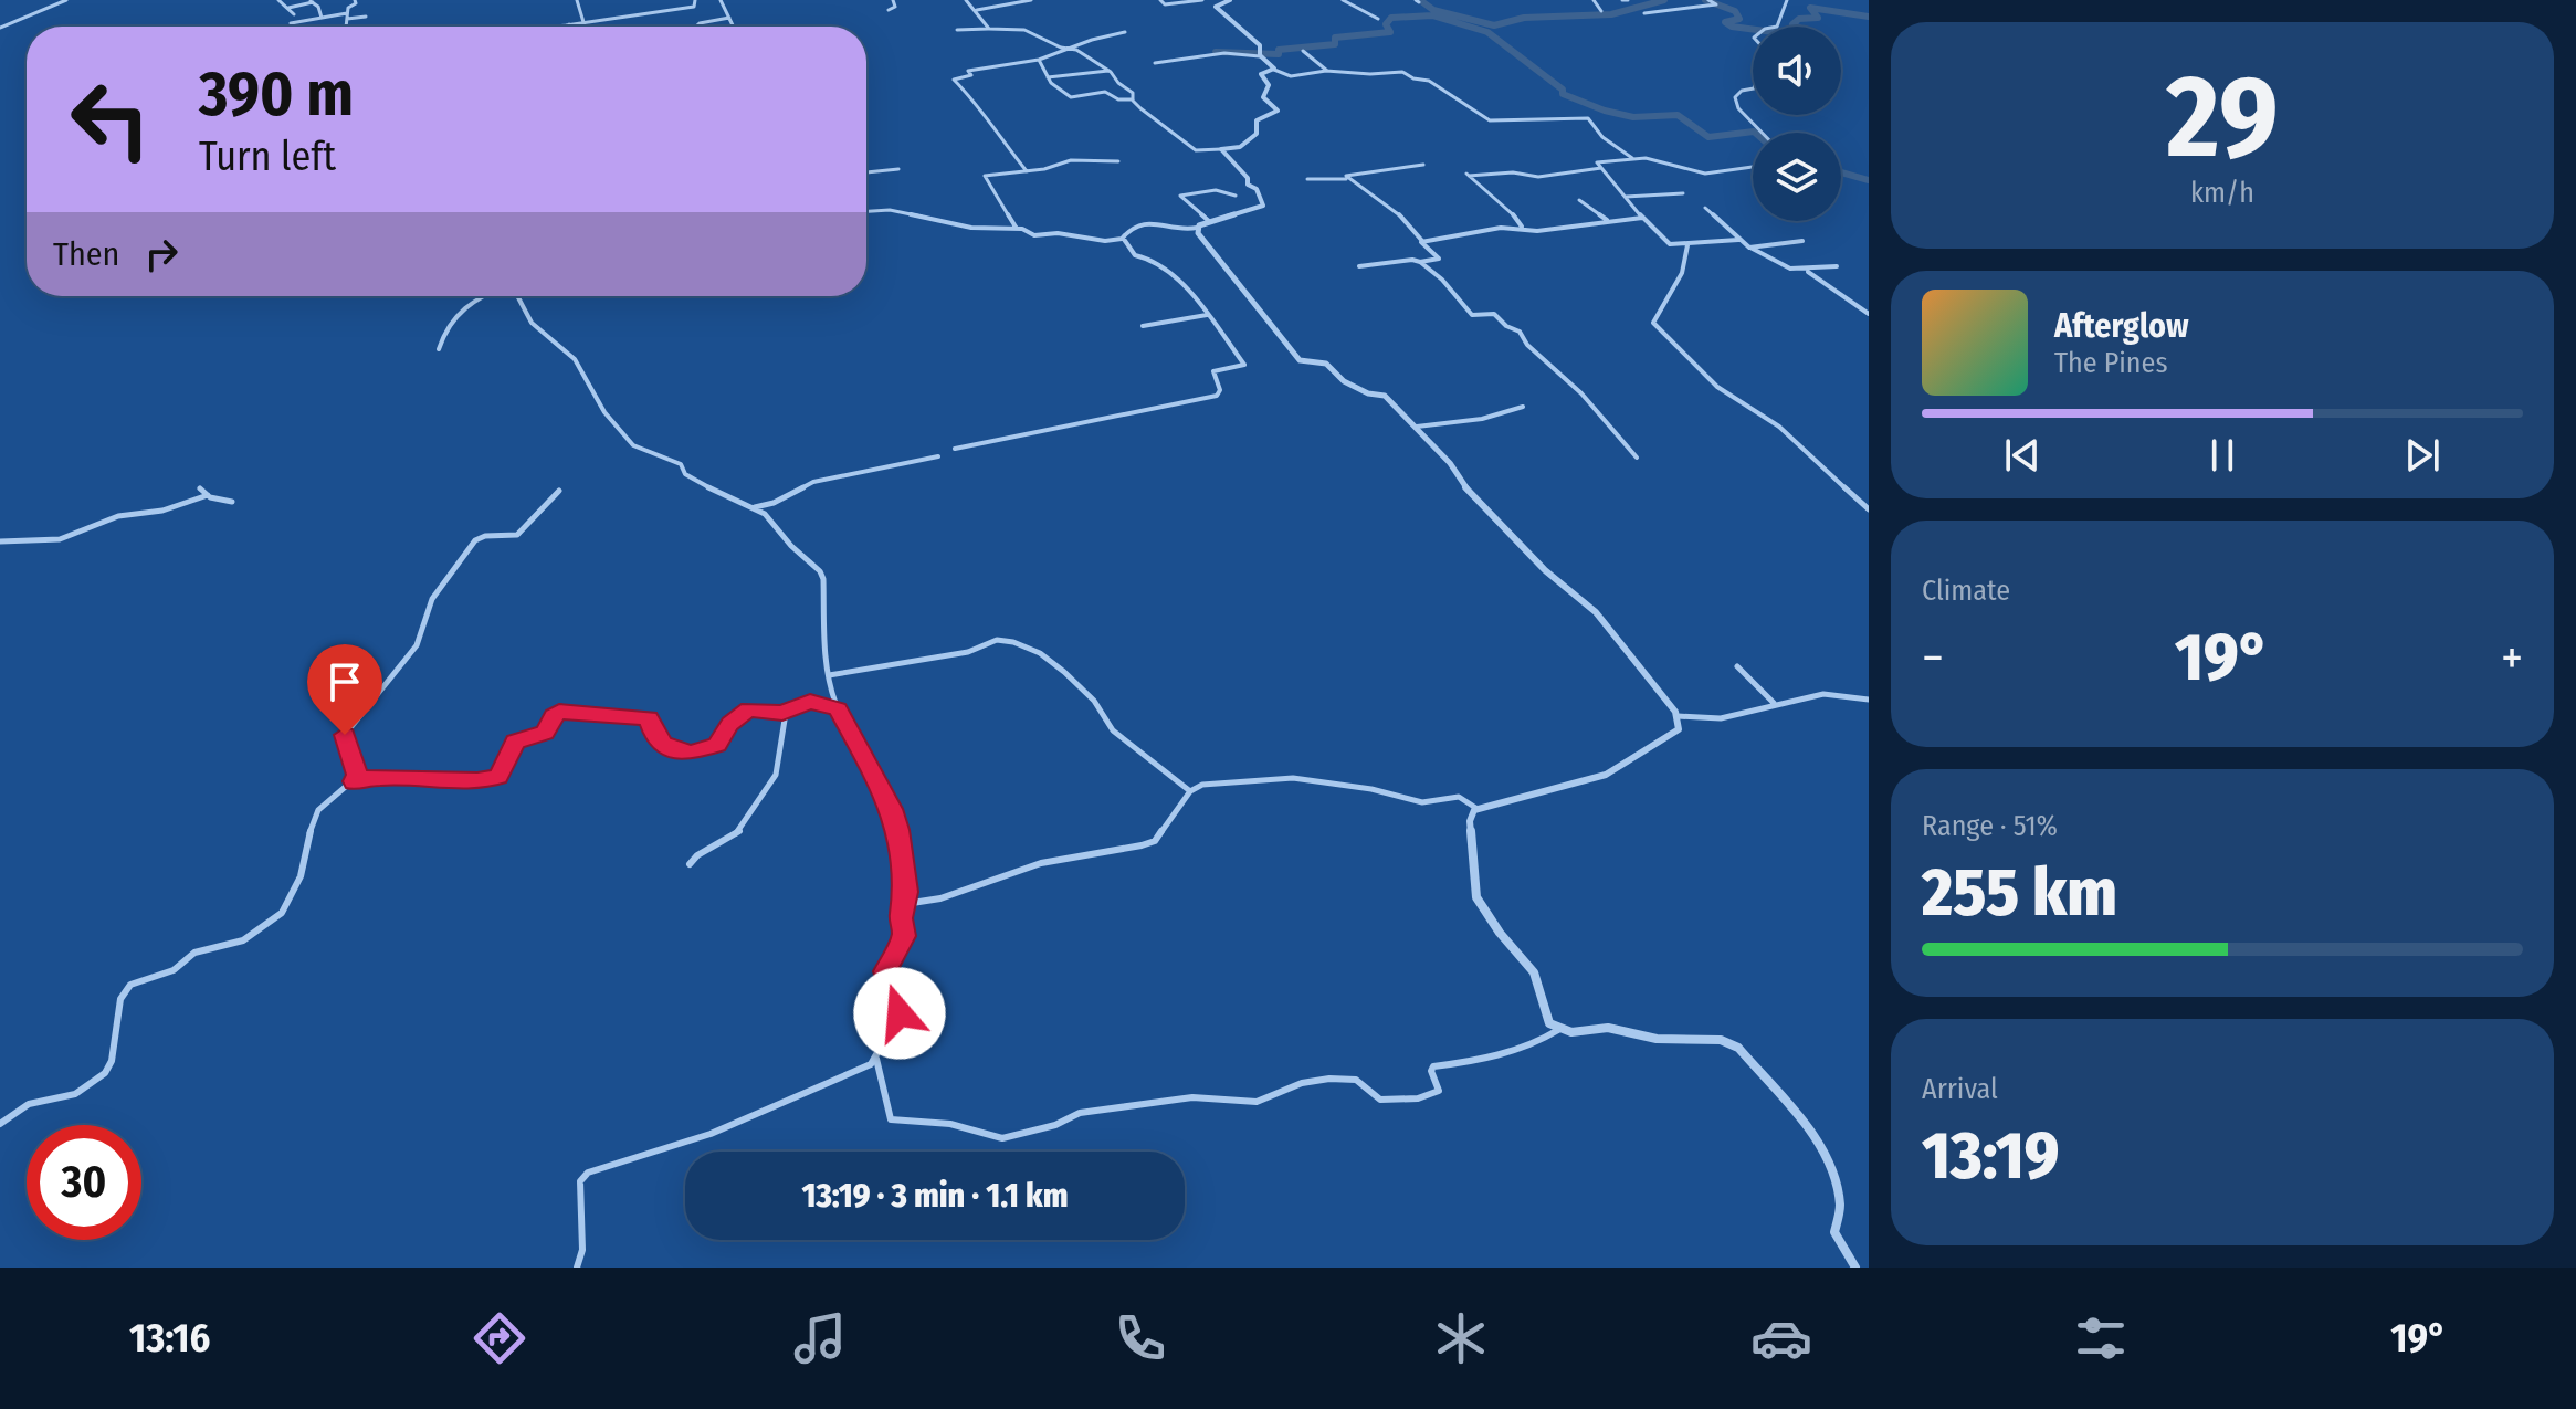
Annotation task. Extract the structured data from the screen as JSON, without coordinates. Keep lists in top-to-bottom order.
{
  "page": {
    "tile": [
      ["29", "km/h"],
      "Climate",
      ["Range · 51%", "255 km"],
      ["Arrival", "13:19"]
    ],
    "turn": ["390 m", "Turn left"],
    "then": "Then",
    "song": ["Afterglow", "The Pines"],
    "heat": ["−", "19°", "+"],
    "limit": "30",
    "trip": "13:19 · 3 min · 1.1 km",
    "tabs": ["13:16", "19°"]
  }
}
